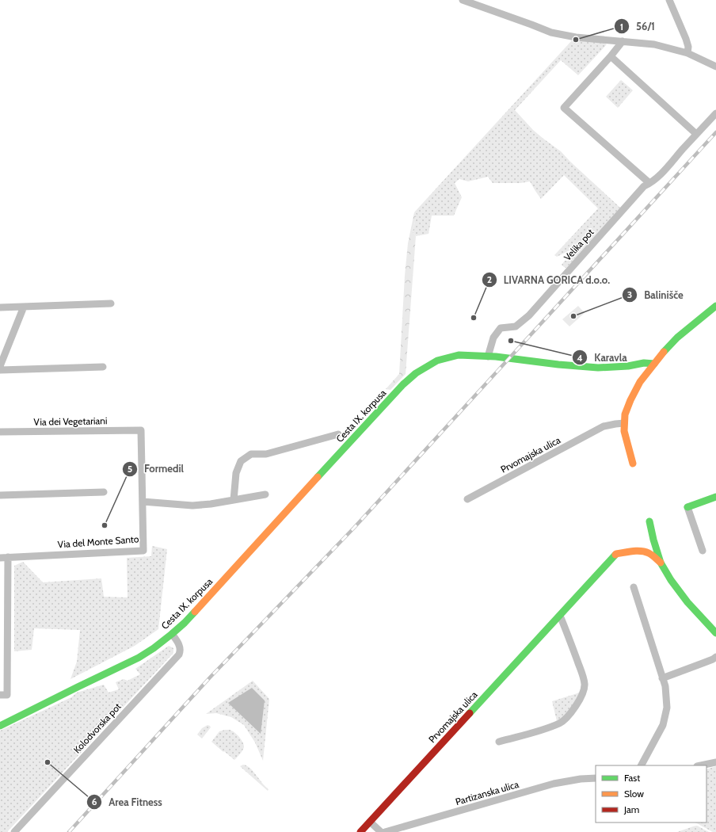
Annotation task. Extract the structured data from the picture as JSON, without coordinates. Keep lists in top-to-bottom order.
{
  "streets": {
    "main road": ["Cesta IX. korpusa", "Prvomajska ulica"],
    "street": [
      "Velika pot",
      "Via dei Vegetariani",
      "Via del Monte Santo",
      "Kolodvorska pot",
      "Partizanska ulica"
    ]
  },
  "crossings": [
    ["Velika pot", "Cesta IX. korpusa"],
    ["Cesta IX. korpusa", "Kolodvorska pot"],
    ["Via dei Vegetariani", "Via del Monte Santo"]
  ],
  "places": [
    "56/1",
    "Balinišče",
    "LIVARNA GORICA d.o.o.",
    "Karavla",
    "Formedil",
    "Area Fitness"
  ],
  "legend": ["Fast", "Slow", "Jam"]
}
